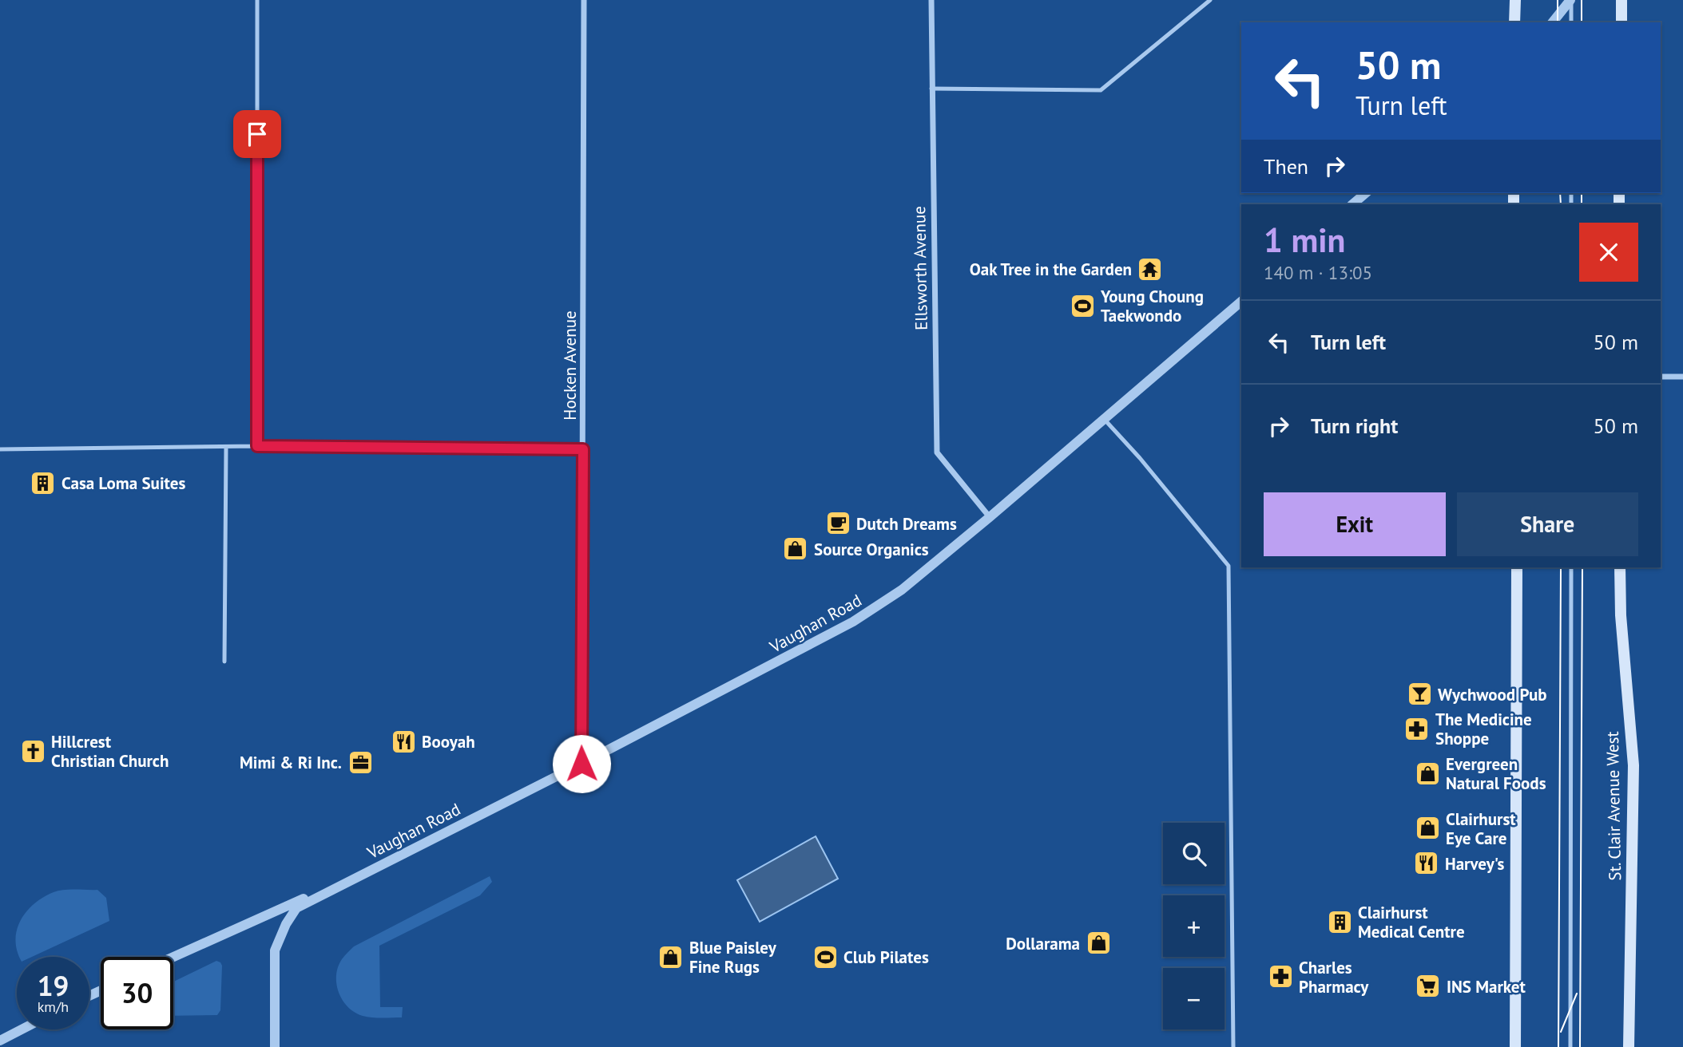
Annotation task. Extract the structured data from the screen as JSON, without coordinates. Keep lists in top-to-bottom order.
{
  "streets": {
    "main road": ["St. Clair Avenue West"],
    "street": ["Ellsworth Avenue", "Hocken Avenue", "Vaughan Road"]
  },
  "crossings": [
    ["Ellsworth Avenue", "Vaughan Road"],
    ["Hocken Avenue", "Vaughan Road"]
  ],
  "places": {
    "temple": ["Oak Tree in the Garden"],
    "sports": ["Young Choung Taekwondo", "Club Pilates"],
    "building": ["Casa Loma Suites", "Clairhurst Medical Centre"],
    "cafe": ["Dutch Dreams"],
    "shop": [
      "Source Organics",
      "Evergreen Natural Foods",
      "Clairhurst Eye Care",
      "Dollarama",
      "Blue Paisley Fine Rugs"
    ],
    "bar": ["Wychwood Pub"],
    "pharmacy": ["The Medicine Shoppe", "Charles Pharmacy"],
    "restaurant": ["Booyah", "Harvey's"],
    "church": ["Hillcrest Christian Church"],
    "office": ["Mimi & Ri Inc."],
    "supermarket": ["INS Market"]
  },
  "page": {
    "turn": ["50 m", "Turn left"],
    "then": "Then",
    "heading": ["1 min", "140 m · 13:05"],
    "list": [
      {
        "name": "Turn left",
        "value": "50 m"
      },
      {
        "name": "Turn right",
        "value": "50 m"
      }
    ],
    "buttons": ["Exit", "Share"],
    "map_buttons": ["+", "−"],
    "speed": "19 km/h",
    "limit": "30"
  }
}
